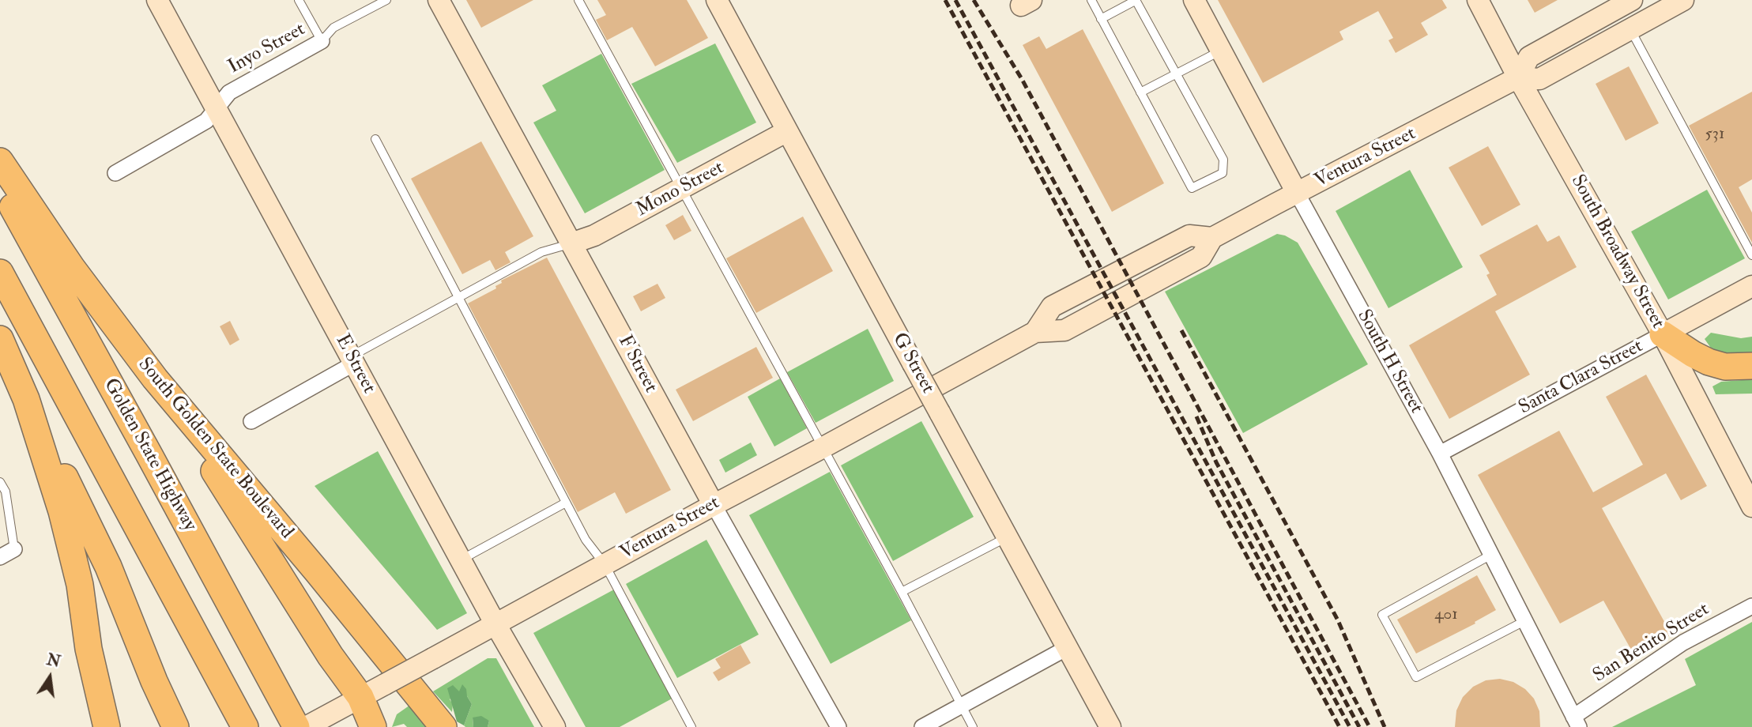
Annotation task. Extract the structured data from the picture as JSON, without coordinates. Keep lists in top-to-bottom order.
{
  "streets": {
    "highway": ["South Golden State Boulevard", "Golden State Highway"],
    "street": [
      "Inyo Street",
      "Ventura Street",
      "Mono Street",
      "South Broadway Street",
      "South H Street",
      "G Street",
      "E Street",
      "F Street",
      "Santa Clara Street",
      "San Benito Street"
    ]
  },
  "crossings": [
    ["Inyo Street", "E Street"],
    ["Ventura Street", "South Broadway Street"],
    ["Ventura Street", "South H Street"],
    ["Ventura Street", "E Street"],
    ["Ventura Street", "F Street"],
    ["Mono Street", "G Street"],
    ["Mono Street", "F Street"],
    ["South Broadway Street", "Santa Clara Street"],
    ["South H Street", "Santa Clara Street"],
    ["South H Street", "San Benito Street"]
  ],
  "house_numbers": ["531", "401"],
  "north": "top"
}
